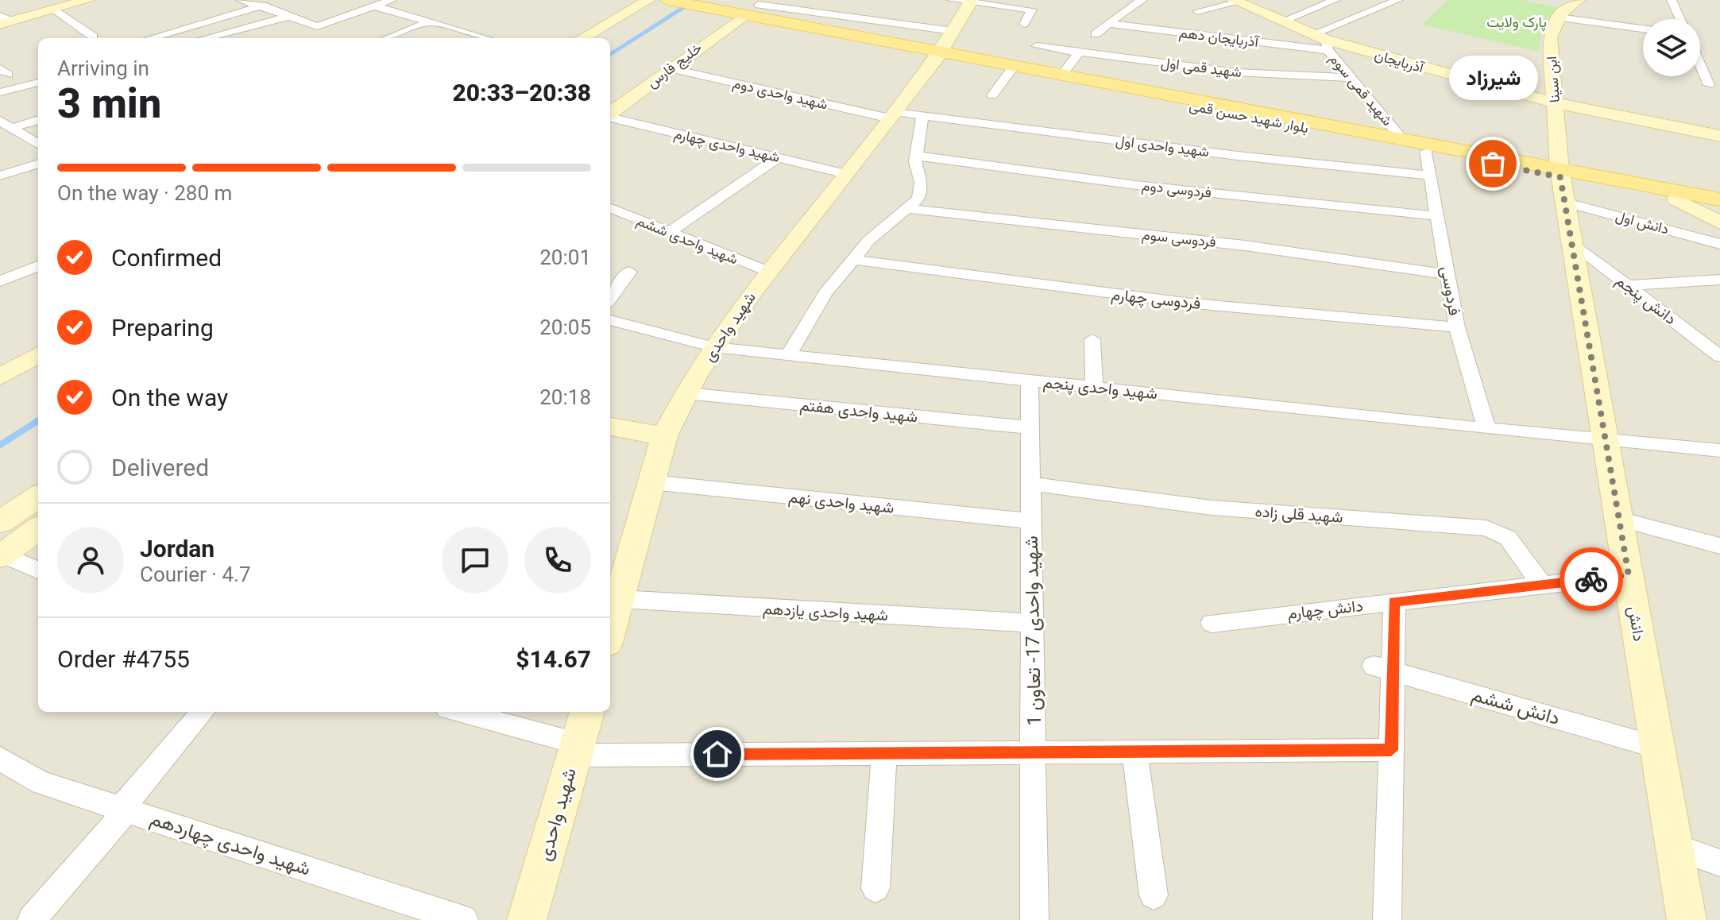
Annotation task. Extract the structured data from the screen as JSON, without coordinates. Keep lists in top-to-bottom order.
{
  "streets": {
    "main road": ["بلوار شهید حسن قمی"],
    "street": [
      "آذربایجان دهم",
      "آذربایجان",
      "خلیج فارس",
      "شهید قمی اول",
      "ابن سینا",
      "شهید قمی سوم",
      "شهید واحدی دوم",
      "شهید واحدی چهارم",
      "شهید واحدی اول",
      "فردوسی دوم",
      "دانش اول",
      "فردوسی سوم",
      "شهید واحدی ششم",
      "فردوسی",
      "فردوسی چهارم",
      "دانش پنجم",
      "شهید واحدی",
      "شهید واحدی پنجم",
      "شهید واحدی هفتم",
      "شهید واحدی نهم",
      "شهید قلی زاده",
      "دانش چهارم",
      "شهید واحدی یازدهم",
      "دانش",
      "شهید واحدی 17- تعاون 1",
      "دانش ششم",
      "شهید واحدی چهاردهم"
    ]
  },
  "crossings": [
    ["آذربایجان دهم", "آذربایجان"],
    ["آذربایجان دهم", "شهید قمی سوم"],
    ["آذربایجان", "ابن سینا"],
    ["آذربایجان", "شهید قمی سوم"],
    ["خلیج فارس", "شهید واحدی دوم"],
    ["خلیج فارس", "بلوار شهید حسن قمی"],
    ["شهید قمی اول", "شهید قمی سوم"],
    ["ابن سینا", "بلوار شهید حسن قمی"],
    ["ابن سینا", "دانش اول"],
    ["ابن سینا", "دانش"],
    ["شهید قمی سوم", "بلوار شهید حسن قمی"],
    ["شهید واحدی دوم", "شهید واحدی اول"],
    ["شهید واحدی دوم", "شهید واحدی"],
    ["بلوار شهید حسن قمی", "دانش اول"],
    ["بلوار شهید حسن قمی", "فردوسی"],
    ["بلوار شهید حسن قمی", "شهید واحدی"],
    ["بلوار شهید حسن قمی", "دانش"],
    ["شهید واحدی چهارم", "شهید واحدی"],
    ["شهید واحدی اول", "فردوسی"],
    ["شهید واحدی اول", "شهید واحدی"],
    ["فردوسی دوم", "فردوسی"],
    ["دانش اول", "دانش"],
    ["فردوسی سوم", "فردوسی"],
    ["شهید واحدی ششم", "شهید واحدی"],
    ["فردوسی", "فردوسی چهارم"],
    ["فردوسی", "شهید واحدی پنجم"],
    ["دانش پنجم", "دانش"],
    ["شهید واحدی", "شهید واحدی پنجم"],
    ["شهید واحدی", "شهید واحدی هفتم"],
    ["شهید واحدی", "شهید واحدی نهم"],
    ["شهید واحدی", "شهید واحدی یازدهم"],
    ["شهید واحدی پنجم", "دانش"],
    ["شهید واحدی پنجم", "شهید واحدی 17- تعاون 1"],
    ["شهید واحدی هفتم", "شهید واحدی 17- تعاون 1"],
    ["شهید واحدی نهم", "شهید واحدی 17- تعاون 1"],
    ["شهید قلی زاده", "دانش چهارم"],
    ["شهید قلی زاده", "شهید واحدی 17- تعاون 1"],
    ["دانش چهارم", "دانش"],
    ["شهید واحدی یازدهم", "شهید واحدی 17- تعاون 1"],
    ["دانش", "دانش ششم"]
  ],
  "parks": ["پارک ولایت"],
  "places": ["شیرزاد"],
  "page": {
    "heading": ["3 min", "Arriving in", "20:33–20:38"],
    "panel": [
      "Jordan",
      "Courier · 4.7",
      "Order #4755",
      "$14.67"
    ],
    "bubble": "شیرزاد",
    "bar": "On the way · 280 m",
    "list": [
      ["Confirmed", "20:01"],
      ["Preparing", "20:05"],
      ["On the way", "20:18"],
      "Delivered"
    ]
  }
}
